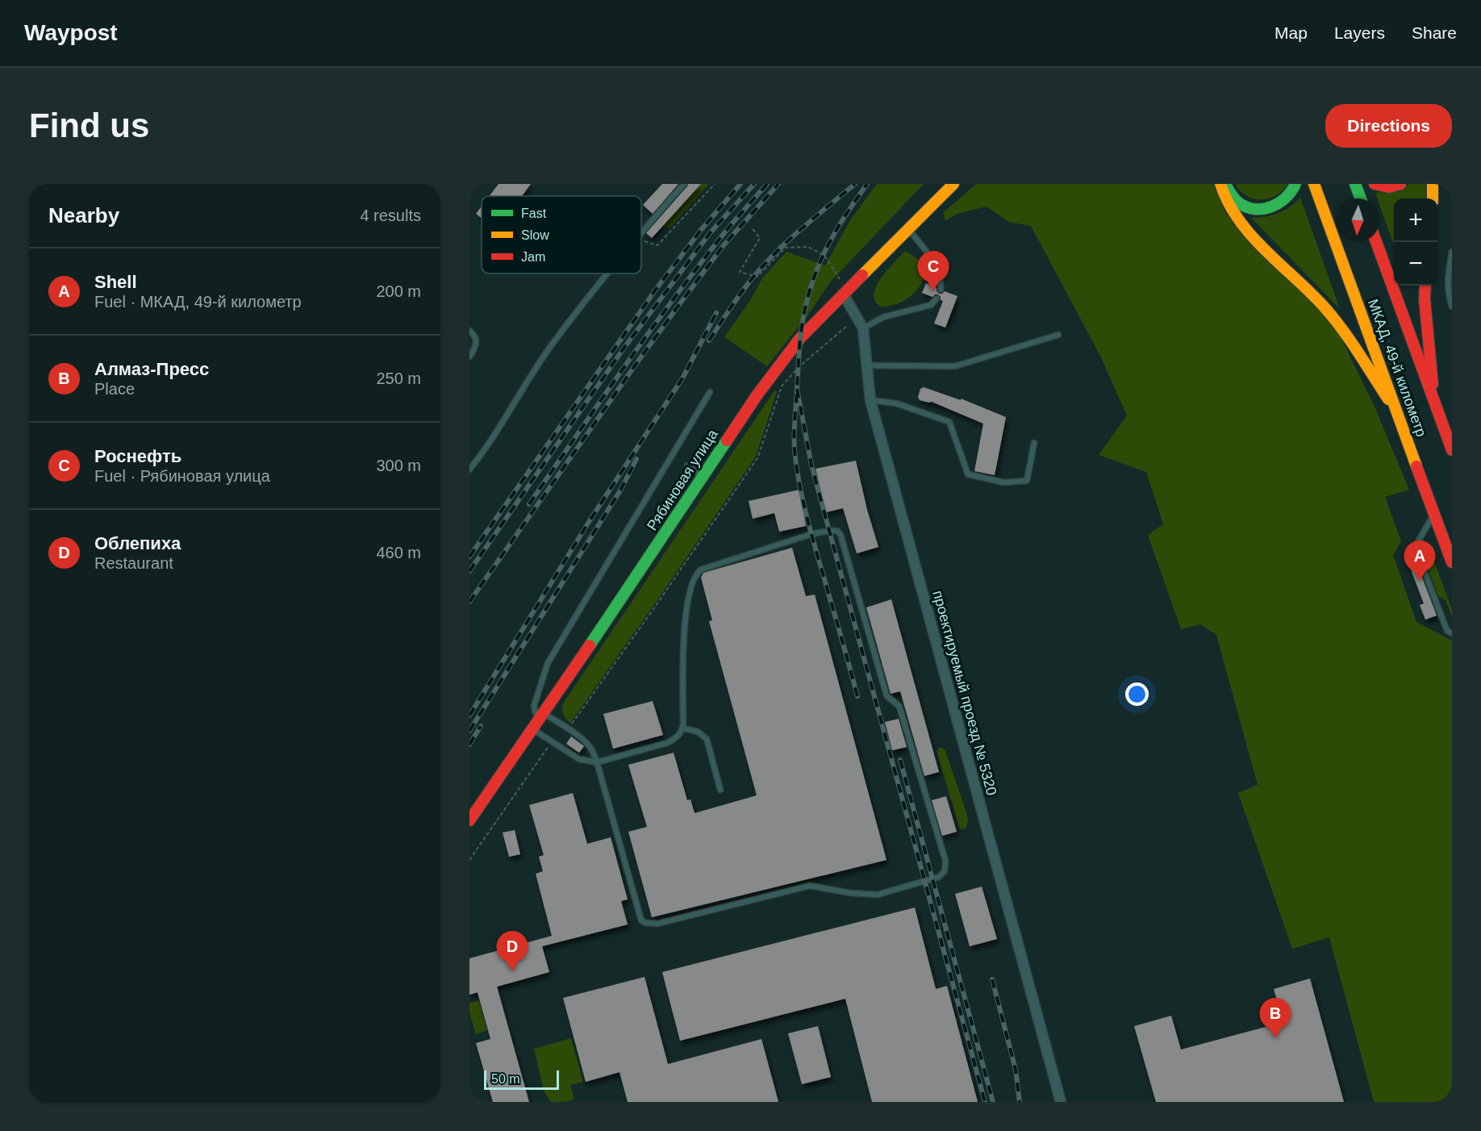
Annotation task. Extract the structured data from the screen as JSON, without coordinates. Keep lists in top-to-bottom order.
{
  "streets": {
    "main road": ["МКАД, 49-й километр", "Рябиновая улица"],
    "street": ["проектируемый проезд № 5320"]
  },
  "crossings": [
    ["Рябиновая улица", "проектируемый проезд № 5320"]
  ],
  "legend": ["Fast", "Slow", "Jam"],
  "scale_bar": "50 m",
  "north": "bottom",
  "page": {
    "header": "Waypost",
    "nav": ["Map", "Layers", "Share"],
    "buttons": "Directions",
    "title": "Find us",
    "heading": ["Nearby", "4 results"],
    "map_buttons": ["+", "−"],
    "list": [
      {
        "mark": "A",
        "name": "Shell",
        "note": "Fuel · МКАД, 49-й километр",
        "value": "200 m"
      },
      {
        "mark": "B",
        "name": "Алмаз-Пресс",
        "note": "Place",
        "value": "250 m"
      },
      {
        "mark": "C",
        "name": "Роснефть",
        "note": "Fuel · Рябиновая улица",
        "value": "300 m"
      },
      {
        "mark": "D",
        "name": "Облепиха",
        "note": "Restaurant",
        "value": "460 m"
      }
    ],
    "pins": [
      "C",
      "A",
      "D",
      "B"
    ],
    "scale": "50 m"
  }
}
